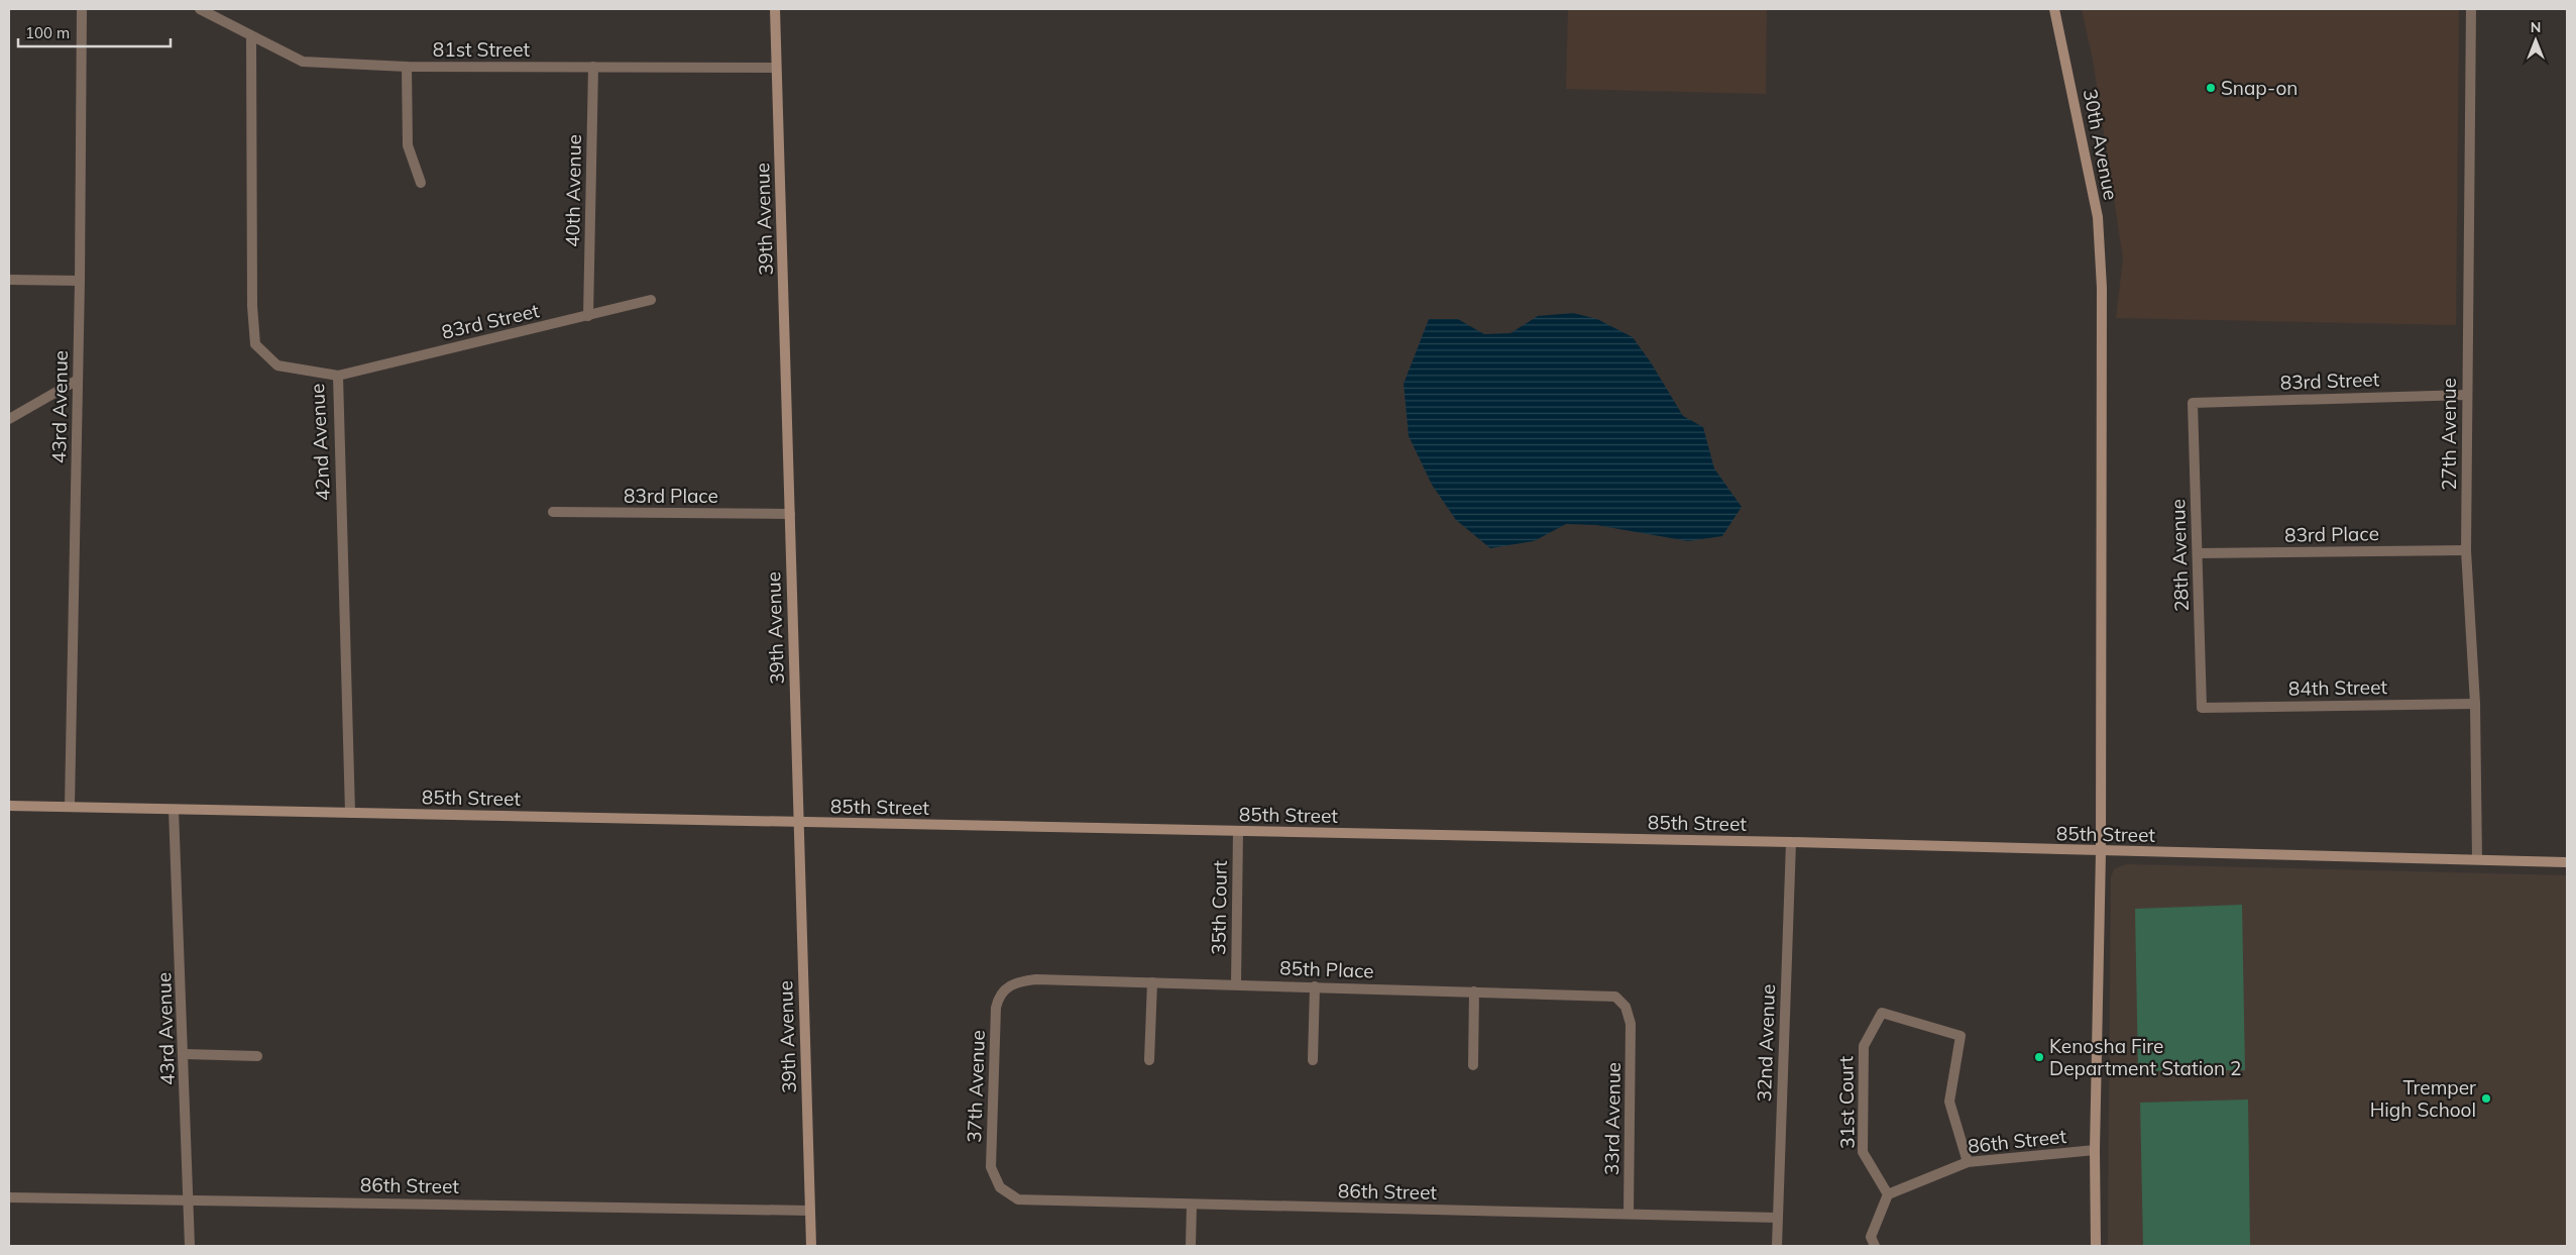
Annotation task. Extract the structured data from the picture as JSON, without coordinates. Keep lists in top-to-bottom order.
{
  "streets": {
    "street": [
      "81st Street",
      "30th Avenue",
      "40th Avenue",
      "39th Avenue",
      "83rd Street",
      "43rd Avenue",
      "27th Avenue",
      "42nd Avenue",
      "83rd Place",
      "28th Avenue",
      "84th Street",
      "85th Street",
      "35th Court",
      "85th Place",
      "32nd Avenue",
      "37th Avenue",
      "31st Court",
      "33rd Avenue",
      "86th Street"
    ]
  },
  "crossings": [
    ["81st Street", "40th Avenue"],
    ["81st Street", "39th Avenue"],
    ["81st Street", "42nd Avenue"],
    ["30th Avenue", "85th Street"],
    ["30th Avenue", "86th Street"],
    ["40th Avenue", "83rd Street"],
    ["39th Avenue", "83rd Place"],
    ["39th Avenue", "85th Street"],
    ["39th Avenue", "86th Street"],
    ["83rd Street", "27th Avenue"],
    ["83rd Street", "42nd Avenue"],
    ["83rd Street", "28th Avenue"],
    ["43rd Avenue", "85th Street"],
    ["43rd Avenue", "86th Street"],
    ["27th Avenue", "83rd Place"],
    ["27th Avenue", "84th Street"],
    ["27th Avenue", "85th Street"],
    ["42nd Avenue", "85th Street"],
    ["83rd Place", "28th Avenue"],
    ["28th Avenue", "84th Street"],
    ["85th Street", "35th Court"],
    ["85th Street", "32nd Avenue"],
    ["35th Court", "85th Place"],
    ["85th Place", "37th Avenue"],
    ["85th Place", "33rd Avenue"],
    ["32nd Avenue", "86th Street"],
    ["37th Avenue", "86th Street"],
    ["31st Court", "86th Street"],
    ["33rd Avenue", "86th Street"]
  ],
  "places": ["Snap-on", "Kenosha Fire Department Station 2", "Tremper High School"],
  "scale_bar": "100 m",
  "north": "top"
}
